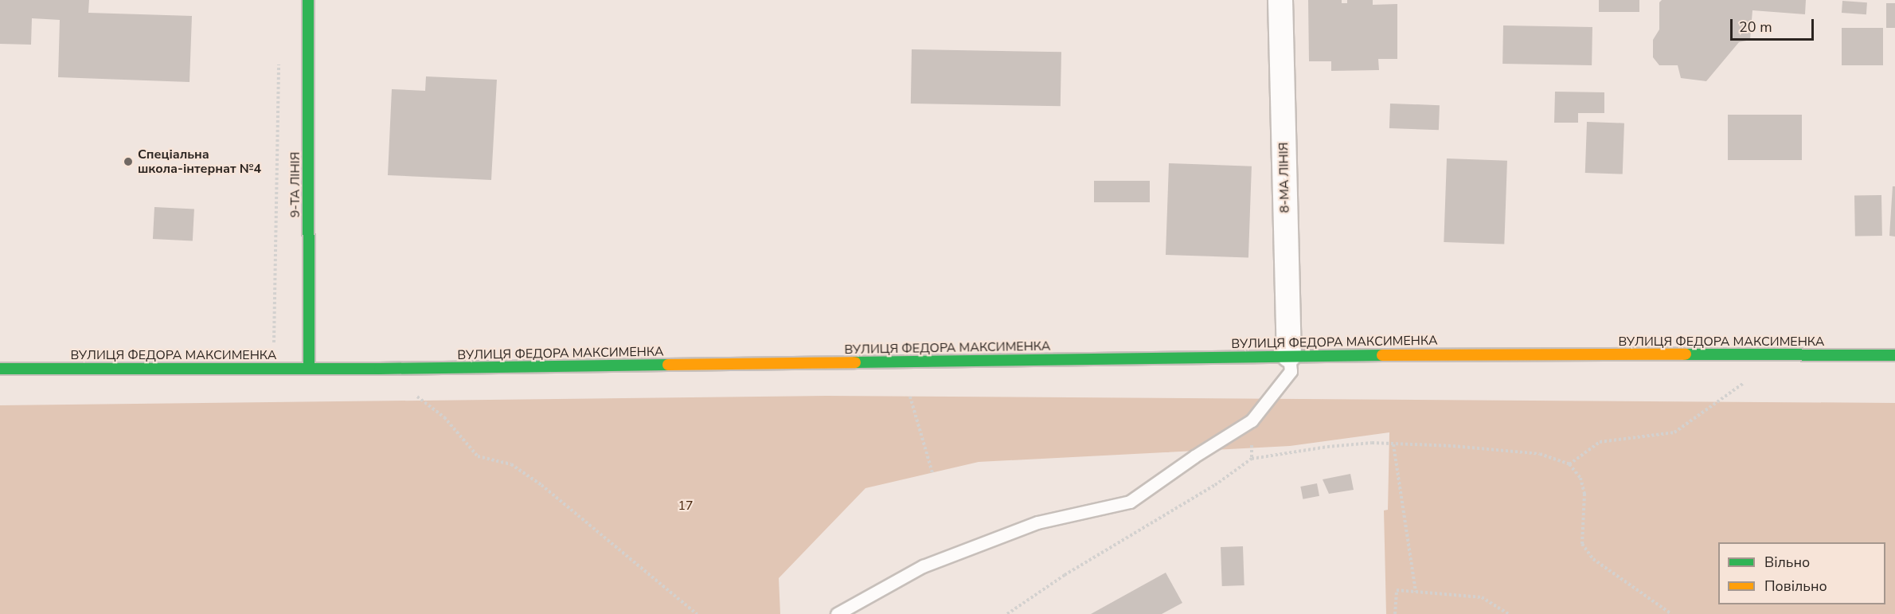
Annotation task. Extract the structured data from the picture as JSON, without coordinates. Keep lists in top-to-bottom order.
{
  "streets": {
    "street": ["8-МА ЛІНІЯ", "9-ТА ЛІНІЯ", "ВУЛИЦЯ ФЕДОРА МАКСИМЕНКА"]
  },
  "crossings": [
    ["8-МА ЛІНІЯ", "ВУЛИЦЯ ФЕДОРА МАКСИМЕНКА"],
    ["9-ТА ЛІНІЯ", "ВУЛИЦЯ ФЕДОРА МАКСИМЕНКА"]
  ],
  "parks": ["17"],
  "places": ["Спеціальна школа-інтернат №4"],
  "legend": ["Вільно", "Повільно"],
  "scale_bar": "20 m"
}
